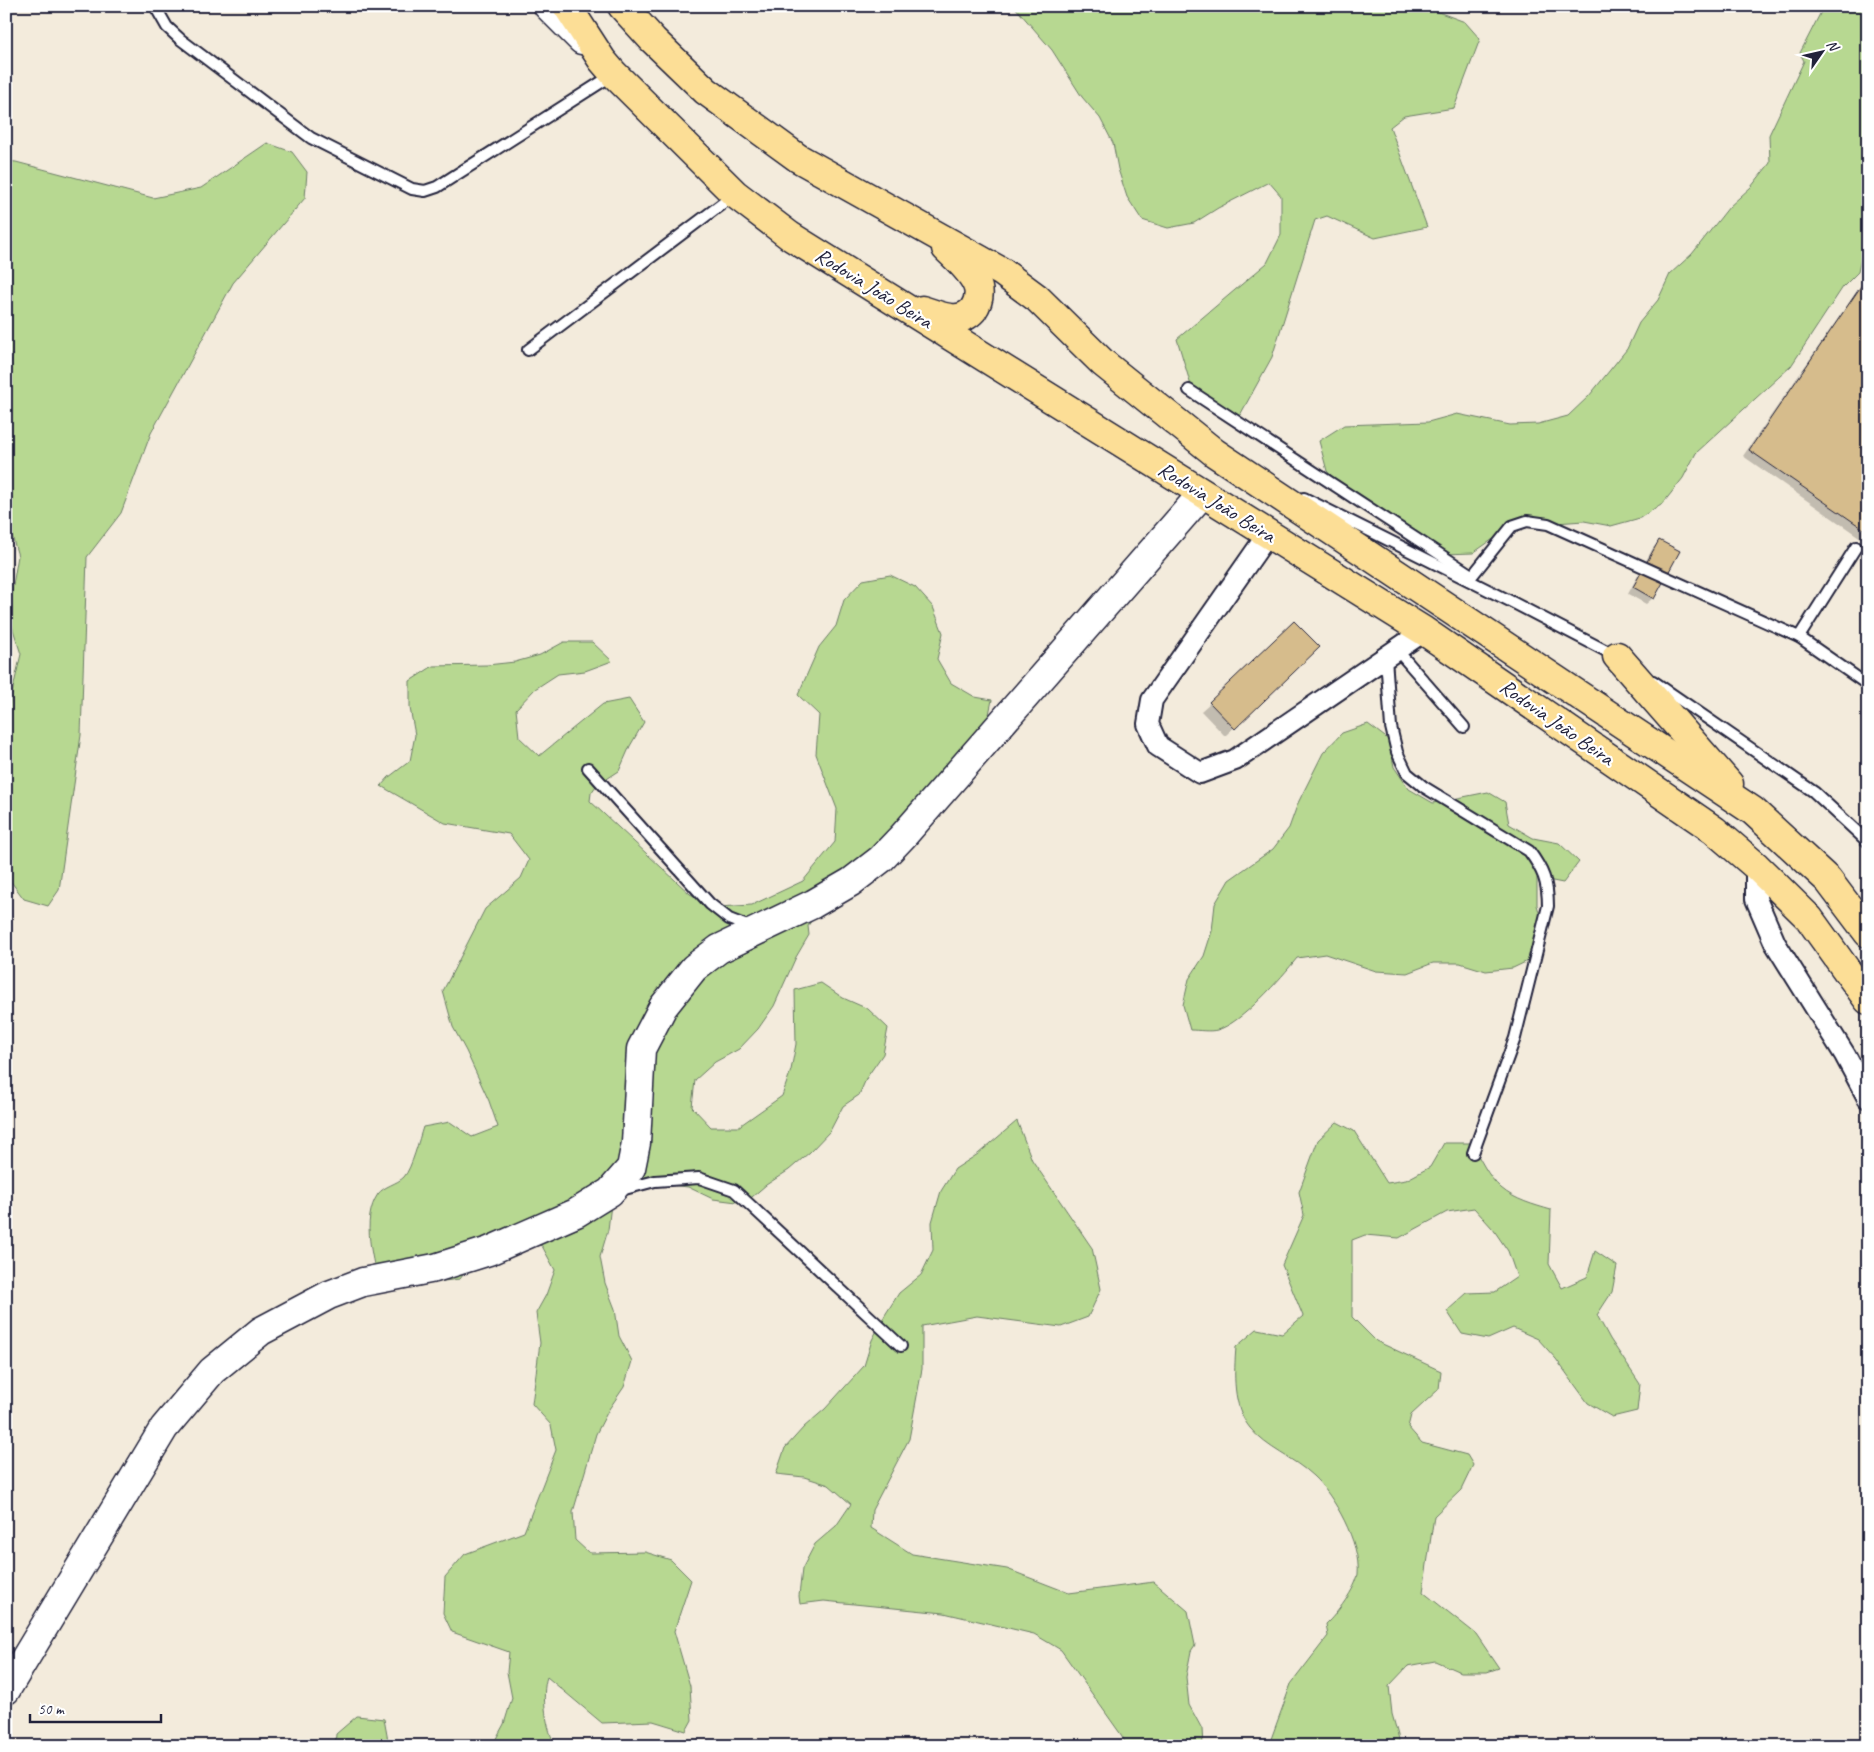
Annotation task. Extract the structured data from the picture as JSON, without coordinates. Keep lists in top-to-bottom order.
{
  "streets": {
    "main road": ["Rodovia João Beira"]
  },
  "scale_bar": "50 m",
  "north": "top right"
}
